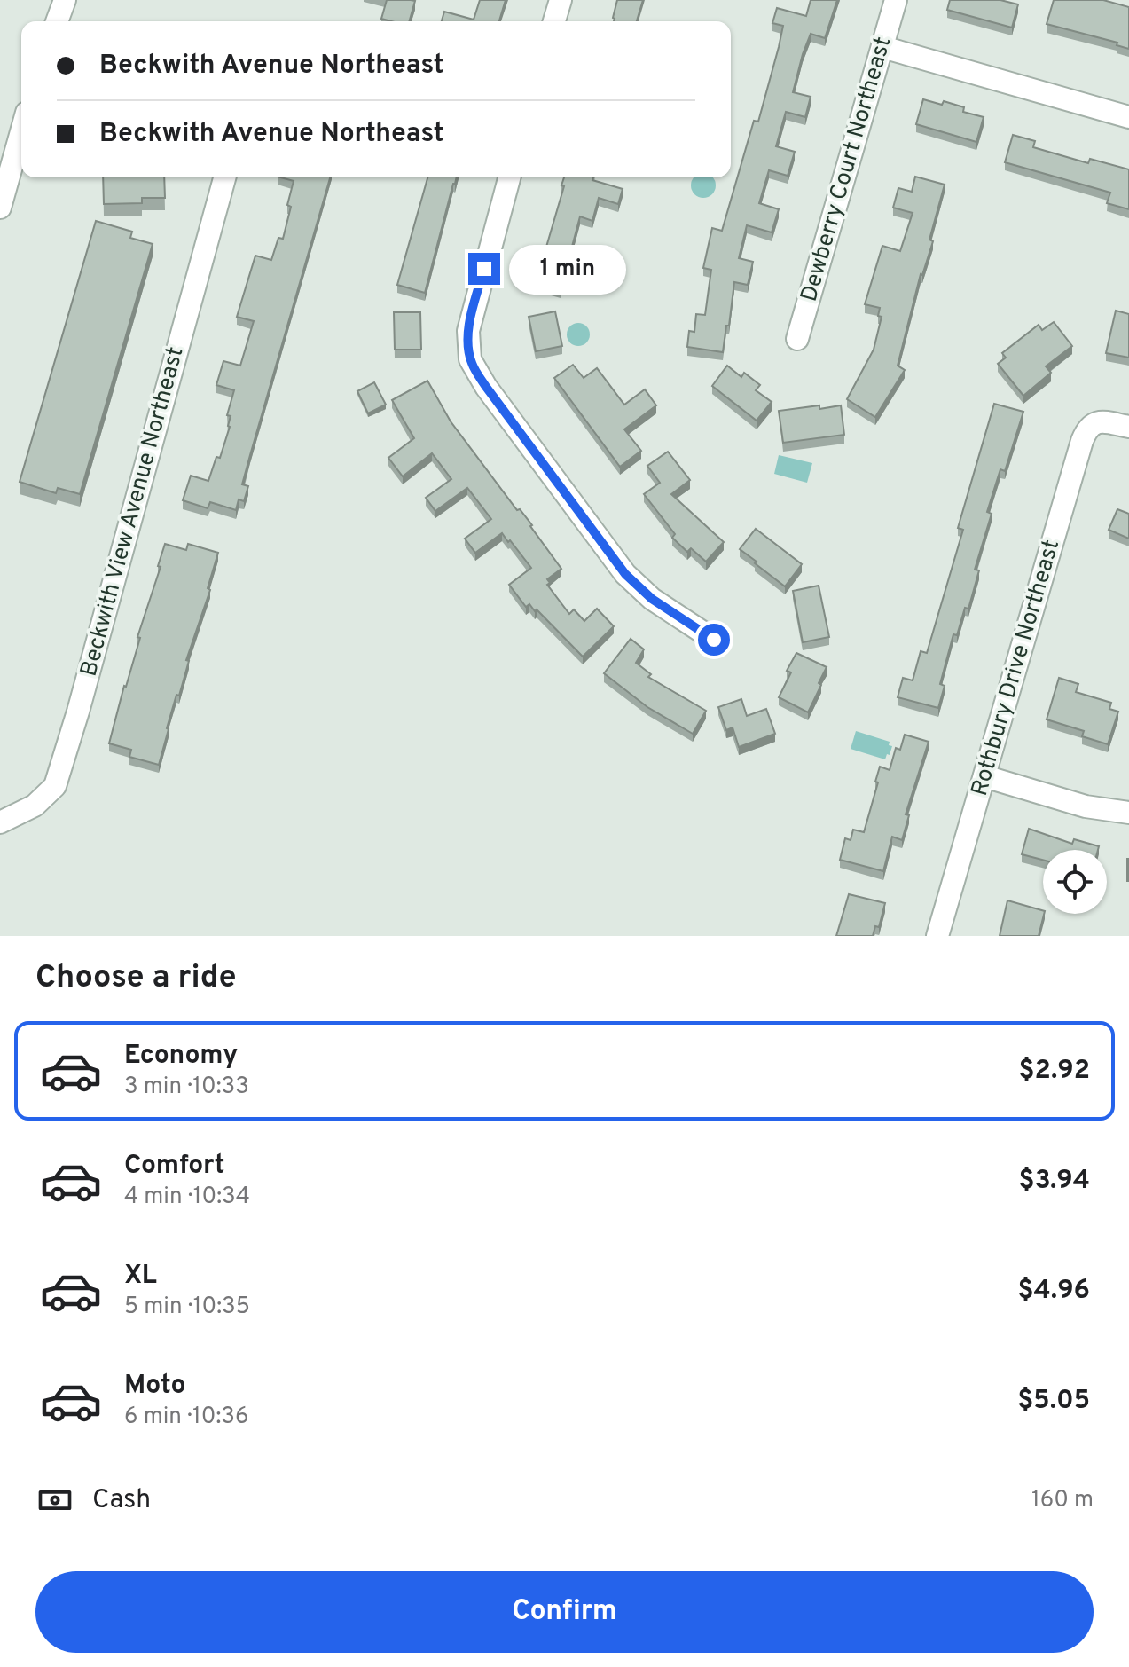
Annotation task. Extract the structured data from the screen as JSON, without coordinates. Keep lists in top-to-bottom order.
{
  "streets": {
    "street": ["Dewberry Court Northeast", "Beckwith View Avenue Northeast", "Rothbury Drive Northeast"]
  },
  "page": {
    "banner": ["Beckwith Avenue Northeast", "Beckwith Avenue Northeast"],
    "bubble": "1 min",
    "heading": "Choose a ride",
    "list": [
      {
        "name": "Economy",
        "note": "3 min · 10:33",
        "value": "$2.92"
      },
      {
        "name": "Comfort",
        "note": "4 min · 10:34",
        "value": "$3.94"
      },
      {
        "name": "XL",
        "note": "5 min · 10:35",
        "value": "$4.96"
      },
      {
        "name": "Moto",
        "note": "6 min · 10:36",
        "value": "$5.05"
      }
    ],
    "pay": ["Cash", "160 m"],
    "buttons": "Confirm"
  }
}
